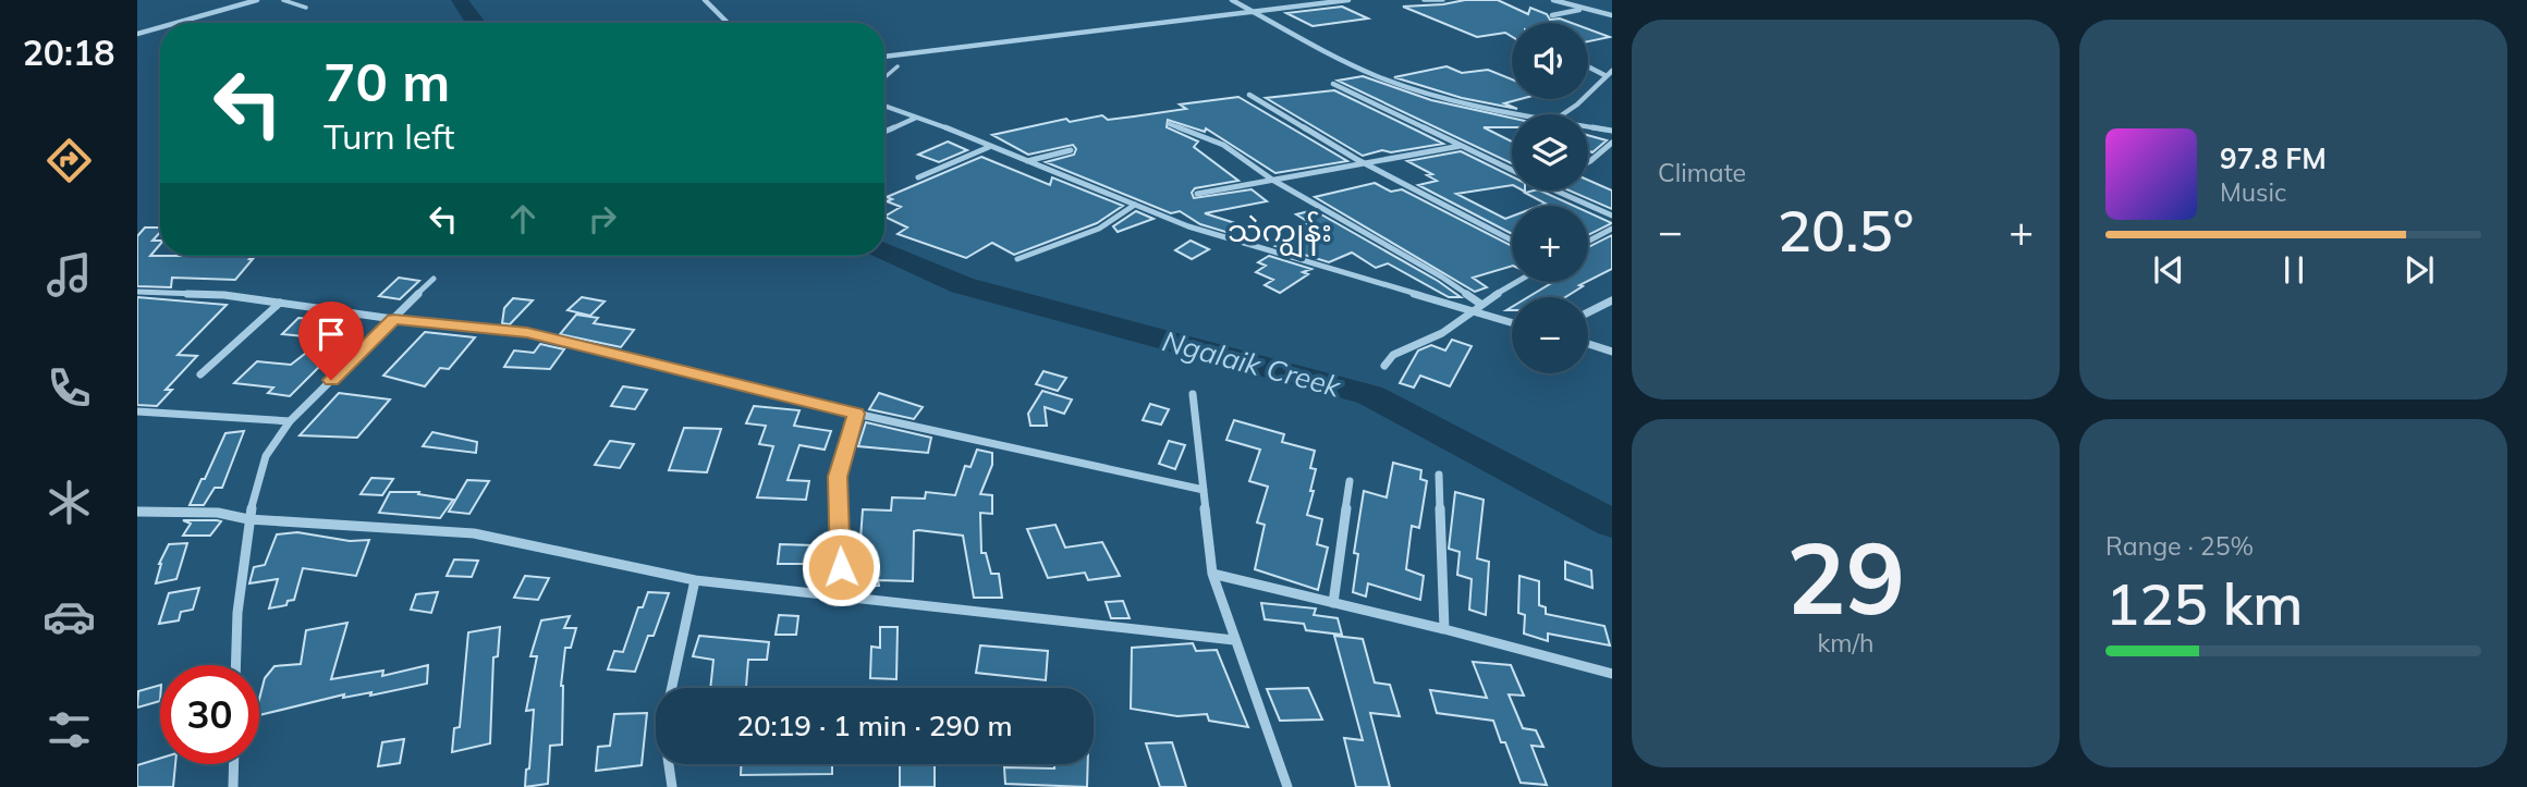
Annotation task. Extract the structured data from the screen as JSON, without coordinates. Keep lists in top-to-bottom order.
{
  "districts": ["သဲကျွန်း"],
  "water": ["Ngalaik Creek"],
  "page": {
    "tabs": "20:18",
    "tile": [
      "Climate",
      ["29", "km/h"],
      ["Range · 25%", "125 km"]
    ],
    "map_buttons": ["+", "−"],
    "turn": ["70 m", "Turn left"],
    "song": ["97.8 FM", "Music"],
    "heat": ["−", "20.5°", "+"],
    "limit": "30",
    "trip": "20:19 · 1 min · 290 m"
  }
}
